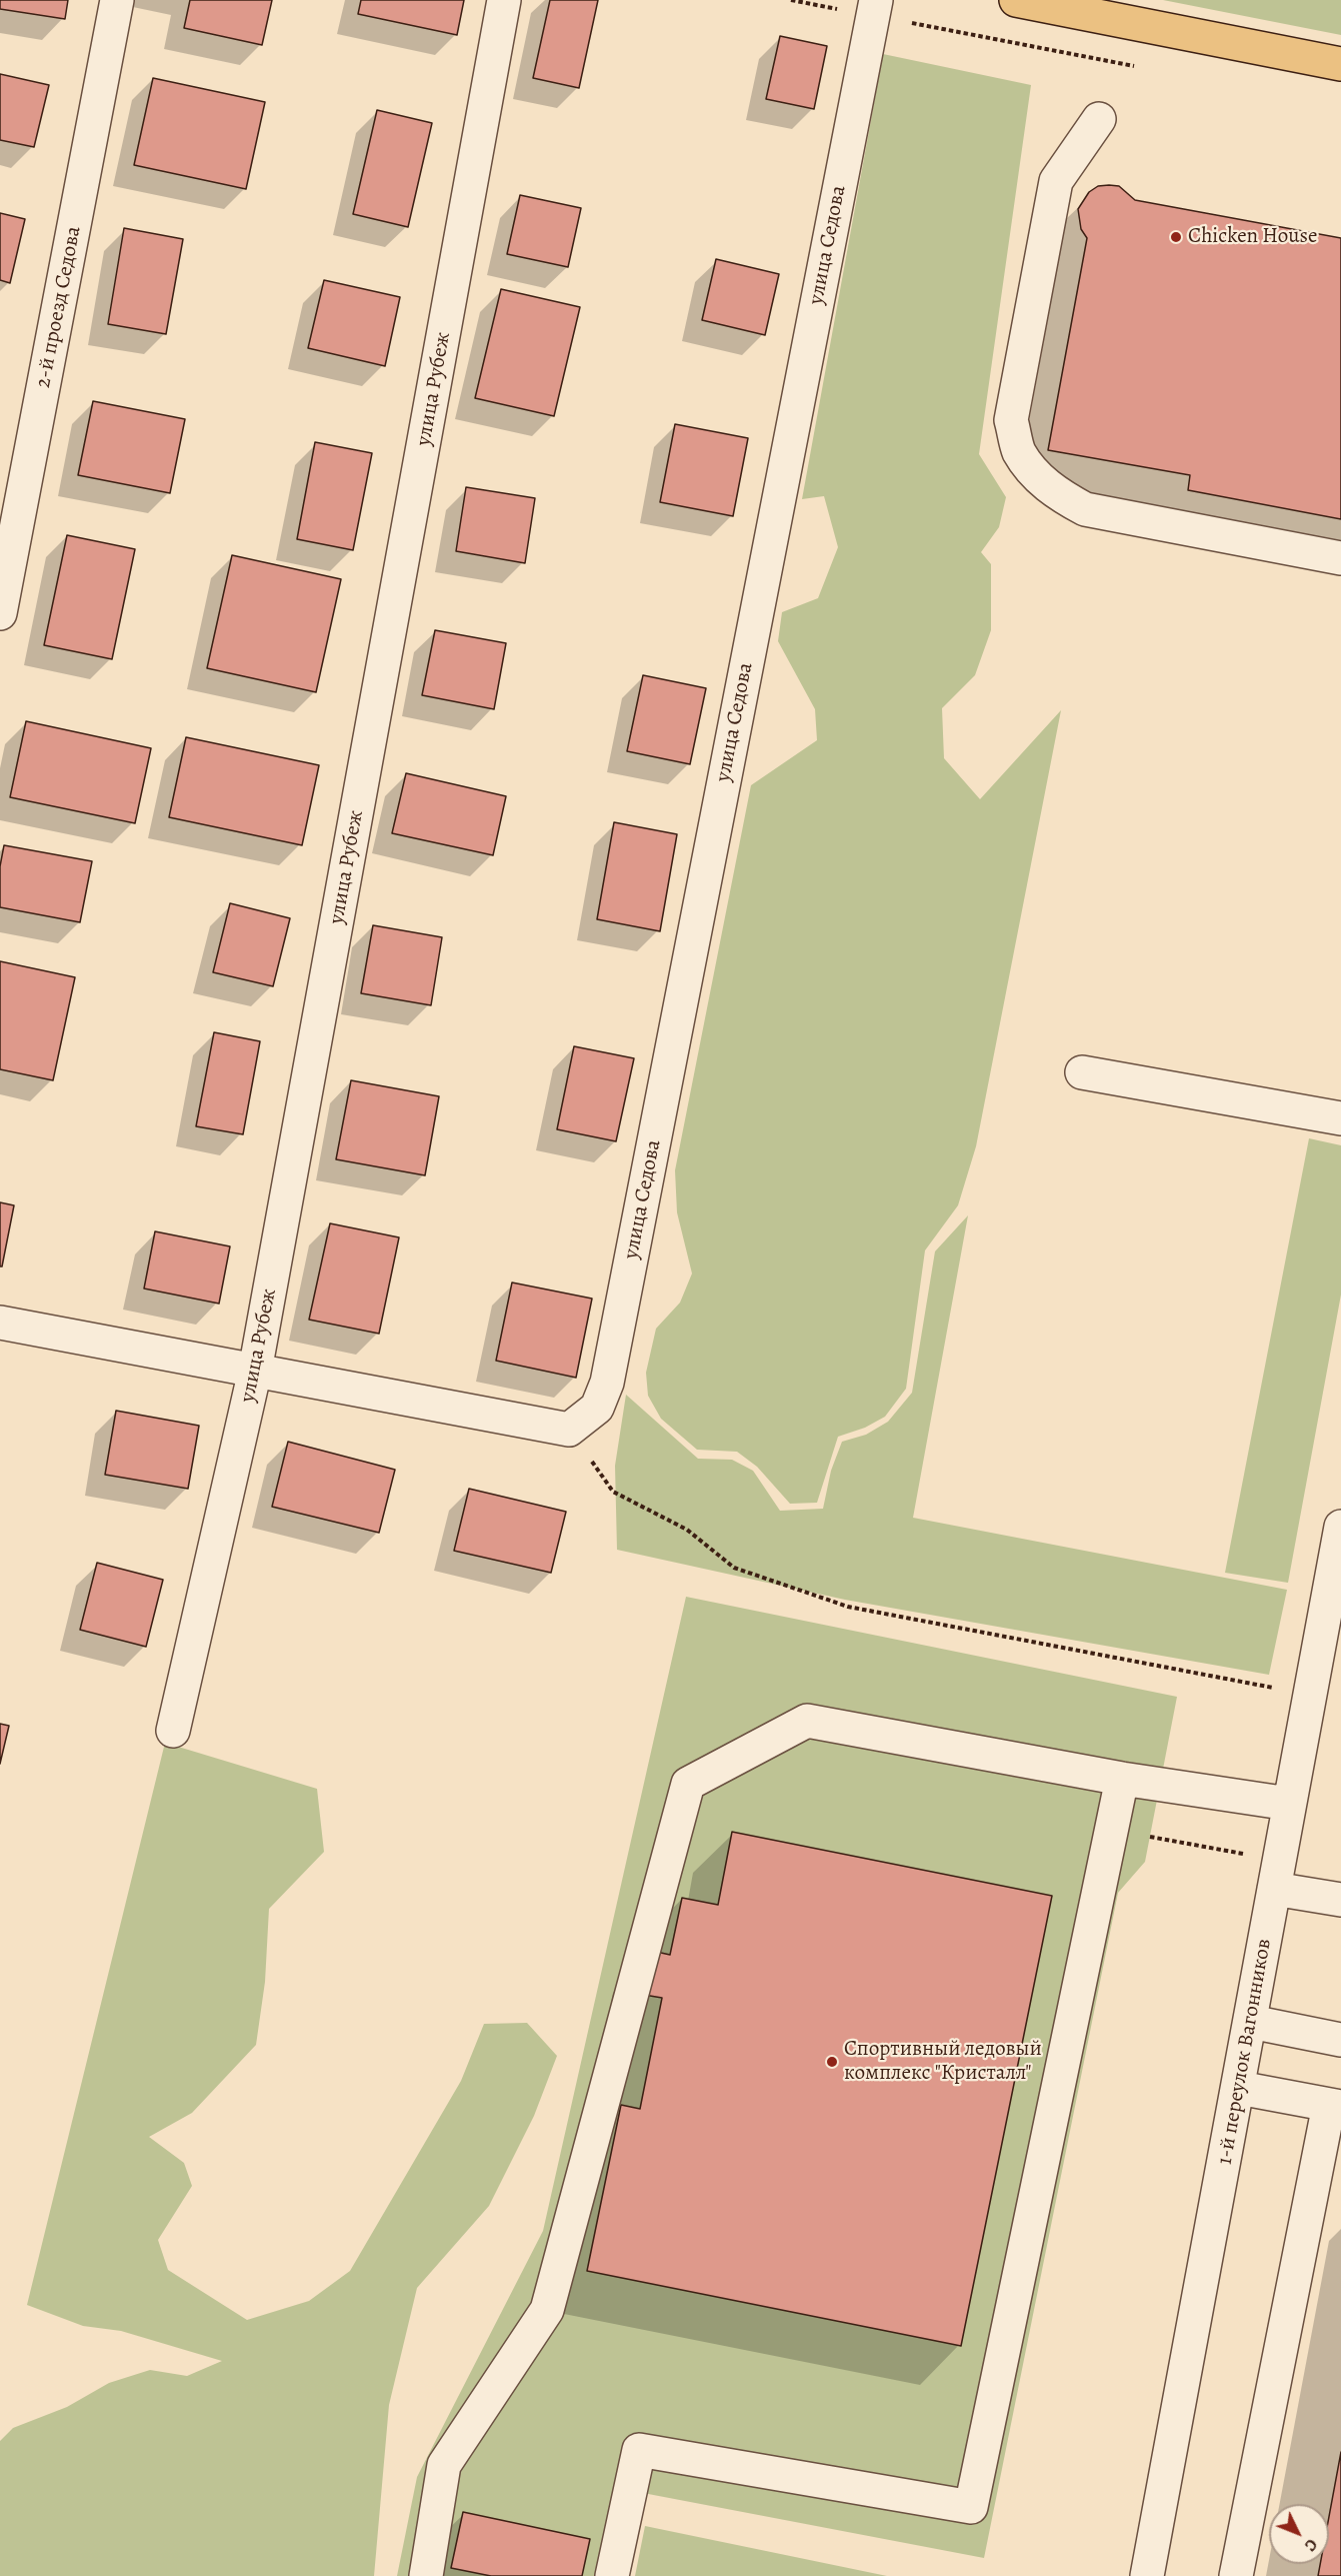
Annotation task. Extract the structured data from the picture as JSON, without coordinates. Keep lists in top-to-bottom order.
{
  "streets": {
    "street": [
      "улица Седова",
      "2-й проезд Седова",
      "улица Рубеж",
      "1-й переулок Вагонников"
    ]
  },
  "places": ["Chicken House", "Спортивный ледовый комплекс \"Кристалл\""],
  "north": "bottom right"
}
